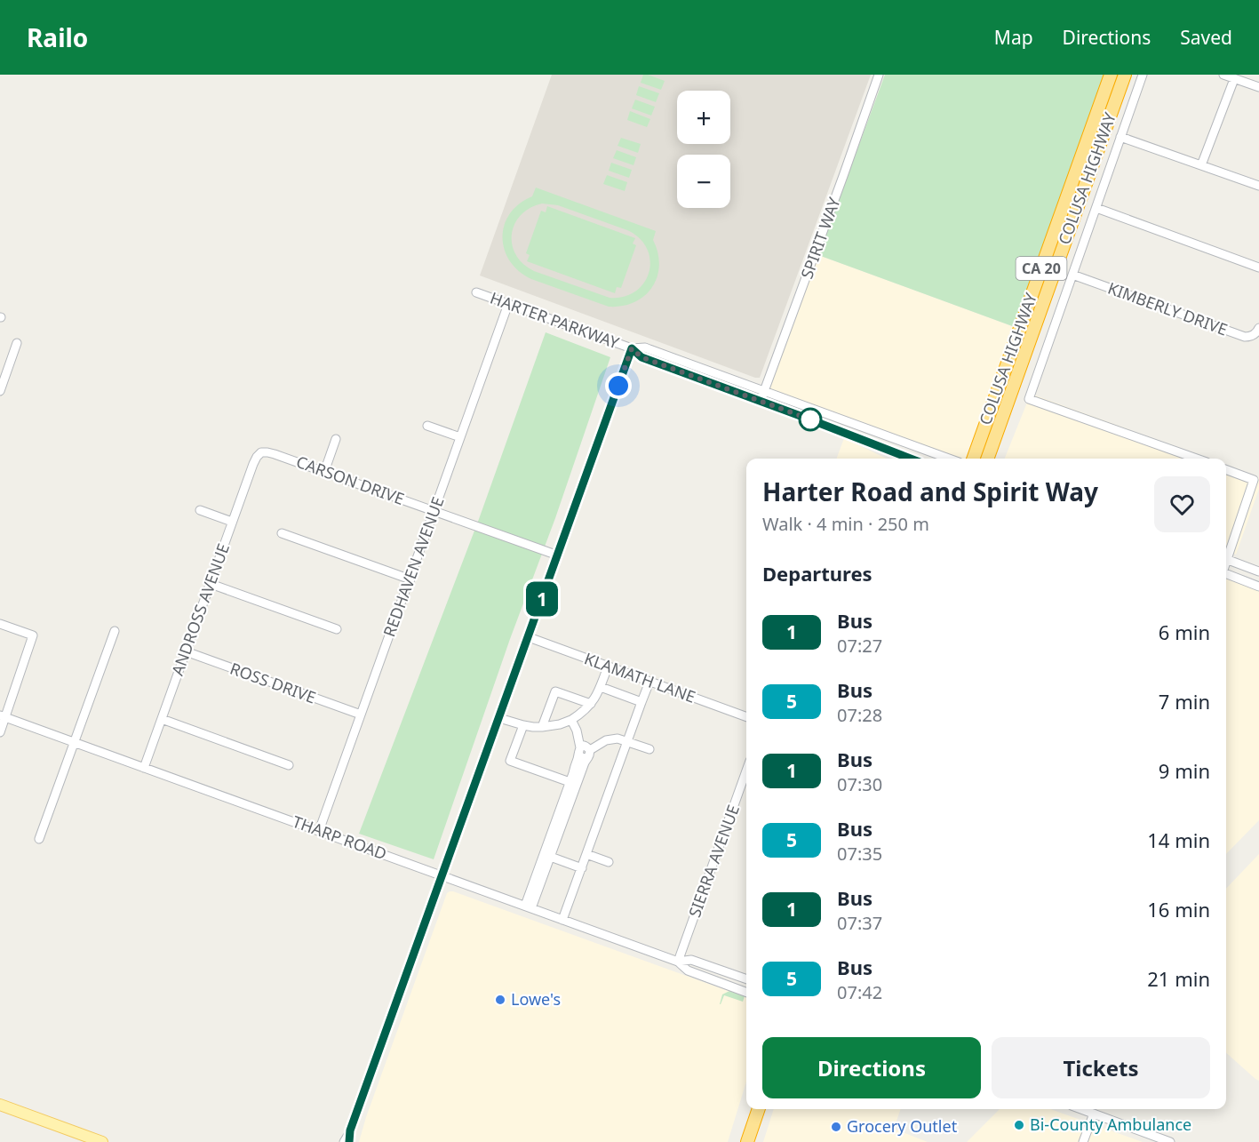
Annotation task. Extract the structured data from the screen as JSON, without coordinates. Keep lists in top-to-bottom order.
{
  "streets": {
    "highway": ["COLUSA HIGHWAY", "CA 20"],
    "street": [
      "SPIRIT WAY",
      "KIMBERLY DRIVE",
      "HARTER PARKWAY",
      "CARSON DRIVE",
      "REDHAVEN AVENUE",
      "ANDROSS AVENUE",
      "KLAMATH LANE",
      "ROSS DRIVE",
      "THARP ROAD",
      "SIERRA AVENUE"
    ]
  },
  "crossings": [
    ["SPIRIT WAY", "HARTER PARKWAY"],
    ["HARTER PARKWAY", "REDHAVEN AVENUE"],
    ["CARSON DRIVE", "REDHAVEN AVENUE"],
    ["CARSON DRIVE", "ANDROSS AVENUE"],
    ["REDHAVEN AVENUE", "ROSS DRIVE"],
    ["REDHAVEN AVENUE", "THARP ROAD"],
    ["ANDROSS AVENUE", "ROSS DRIVE"],
    ["ANDROSS AVENUE", "THARP ROAD"],
    ["THARP ROAD", "SIERRA AVENUE"]
  ],
  "places": ["Lowe's", "Bi-County Ambulance", "Grocery Outlet"],
  "lines": ["bus line 1"],
  "page": {
    "header": "Railo",
    "nav": ["Map", "Directions", "Saved"],
    "on_map": "1",
    "map_buttons": ["+", "−"],
    "heading": [
      ["Harter Road and Spirit Way", "Walk · 4 min · 250 m"],
      "Departures"
    ],
    "list": [
      {
        "mark": "1",
        "name": "Bus",
        "note": "07:27",
        "value": "6 min"
      },
      {
        "mark": "5",
        "name": "Bus",
        "note": "07:28",
        "value": "7 min"
      },
      {
        "mark": "1",
        "name": "Bus",
        "note": "07:30",
        "value": "9 min"
      },
      {
        "mark": "5",
        "name": "Bus",
        "note": "07:35",
        "value": "14 min"
      },
      {
        "mark": "1",
        "name": "Bus",
        "note": "07:37",
        "value": "16 min"
      },
      {
        "mark": "5",
        "name": "Bus",
        "note": "07:42",
        "value": "21 min"
      }
    ],
    "buttons": ["Directions", "Tickets"]
  }
}
